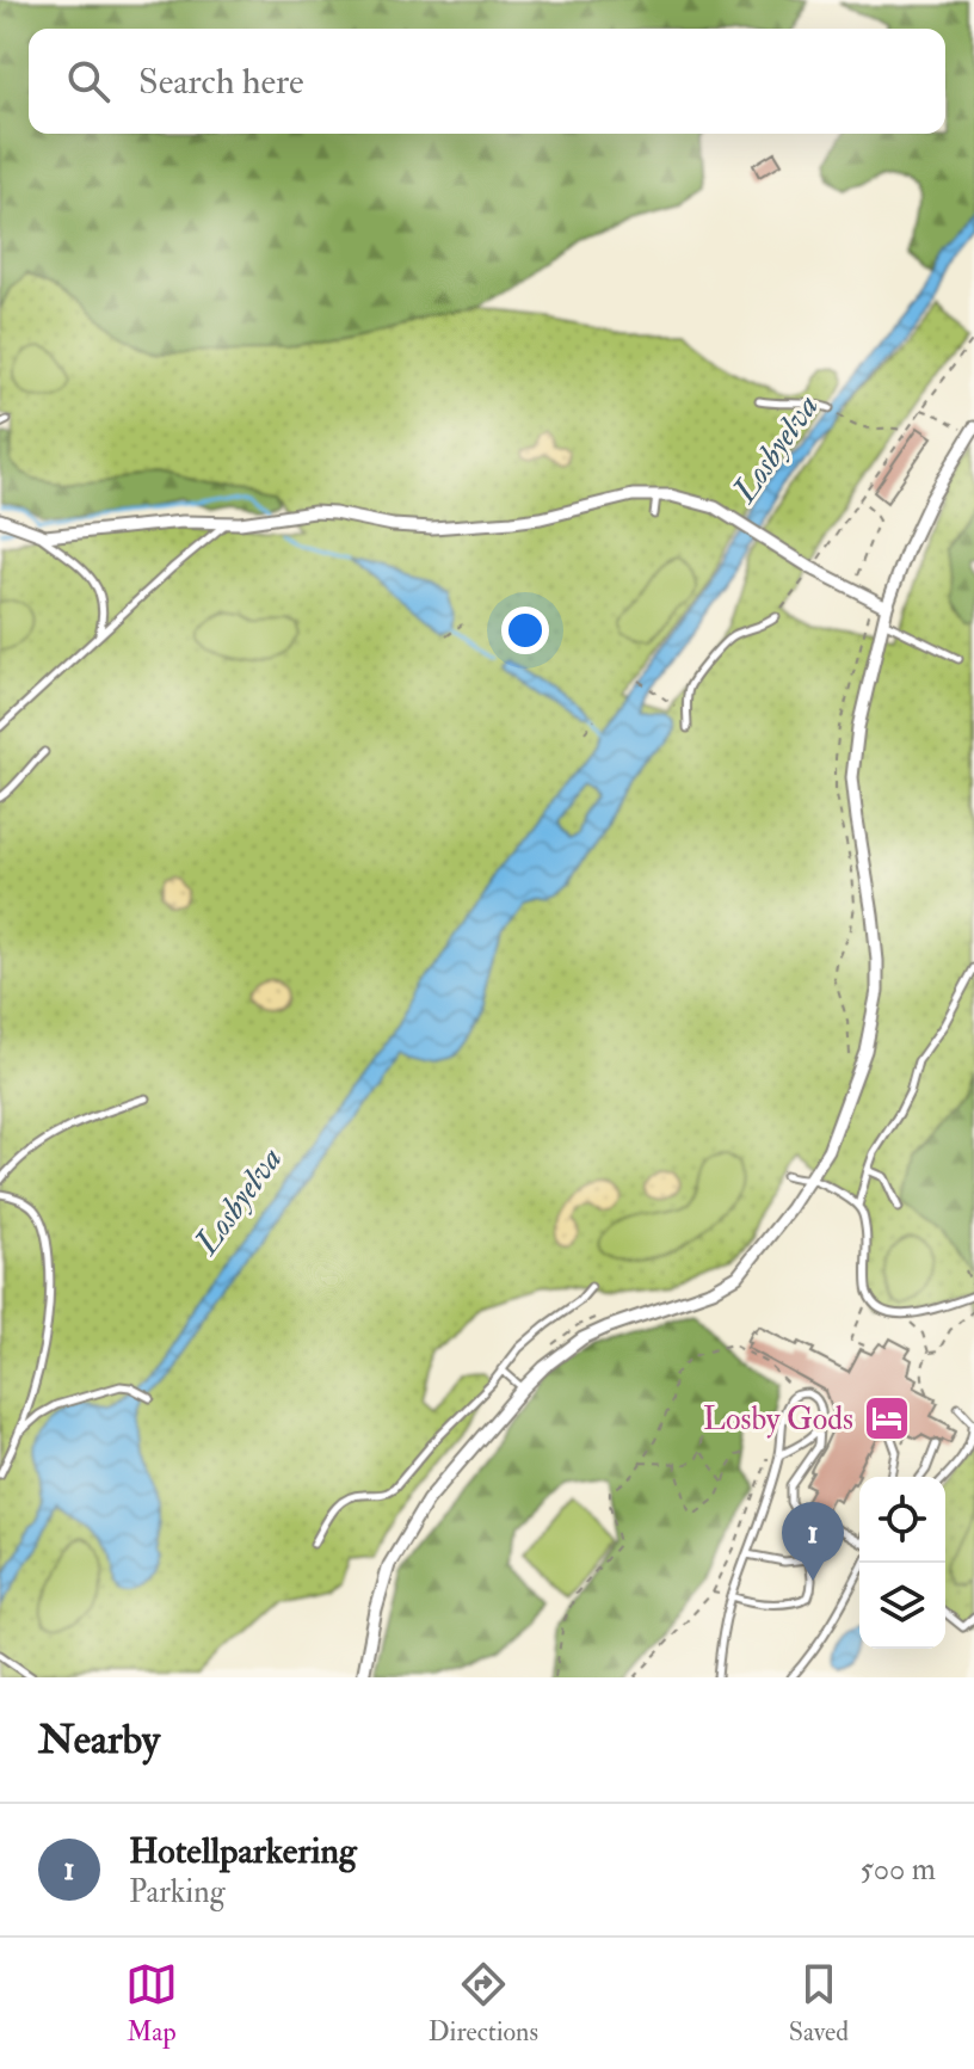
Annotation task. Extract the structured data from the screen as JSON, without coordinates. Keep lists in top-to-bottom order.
{
  "water": ["Losbyelva"],
  "places": {
    "hotel": ["Losby Gods"]
  },
  "page": {
    "search": "Search here",
    "pins": "1",
    "heading": "Nearby",
    "list": [
      {
        "mark": "1",
        "name": "Hotellparkering",
        "note": "Parking",
        "value": "500 m"
      }
    ],
    "nav": ["Map", "Directions", "Saved"]
  }
}
